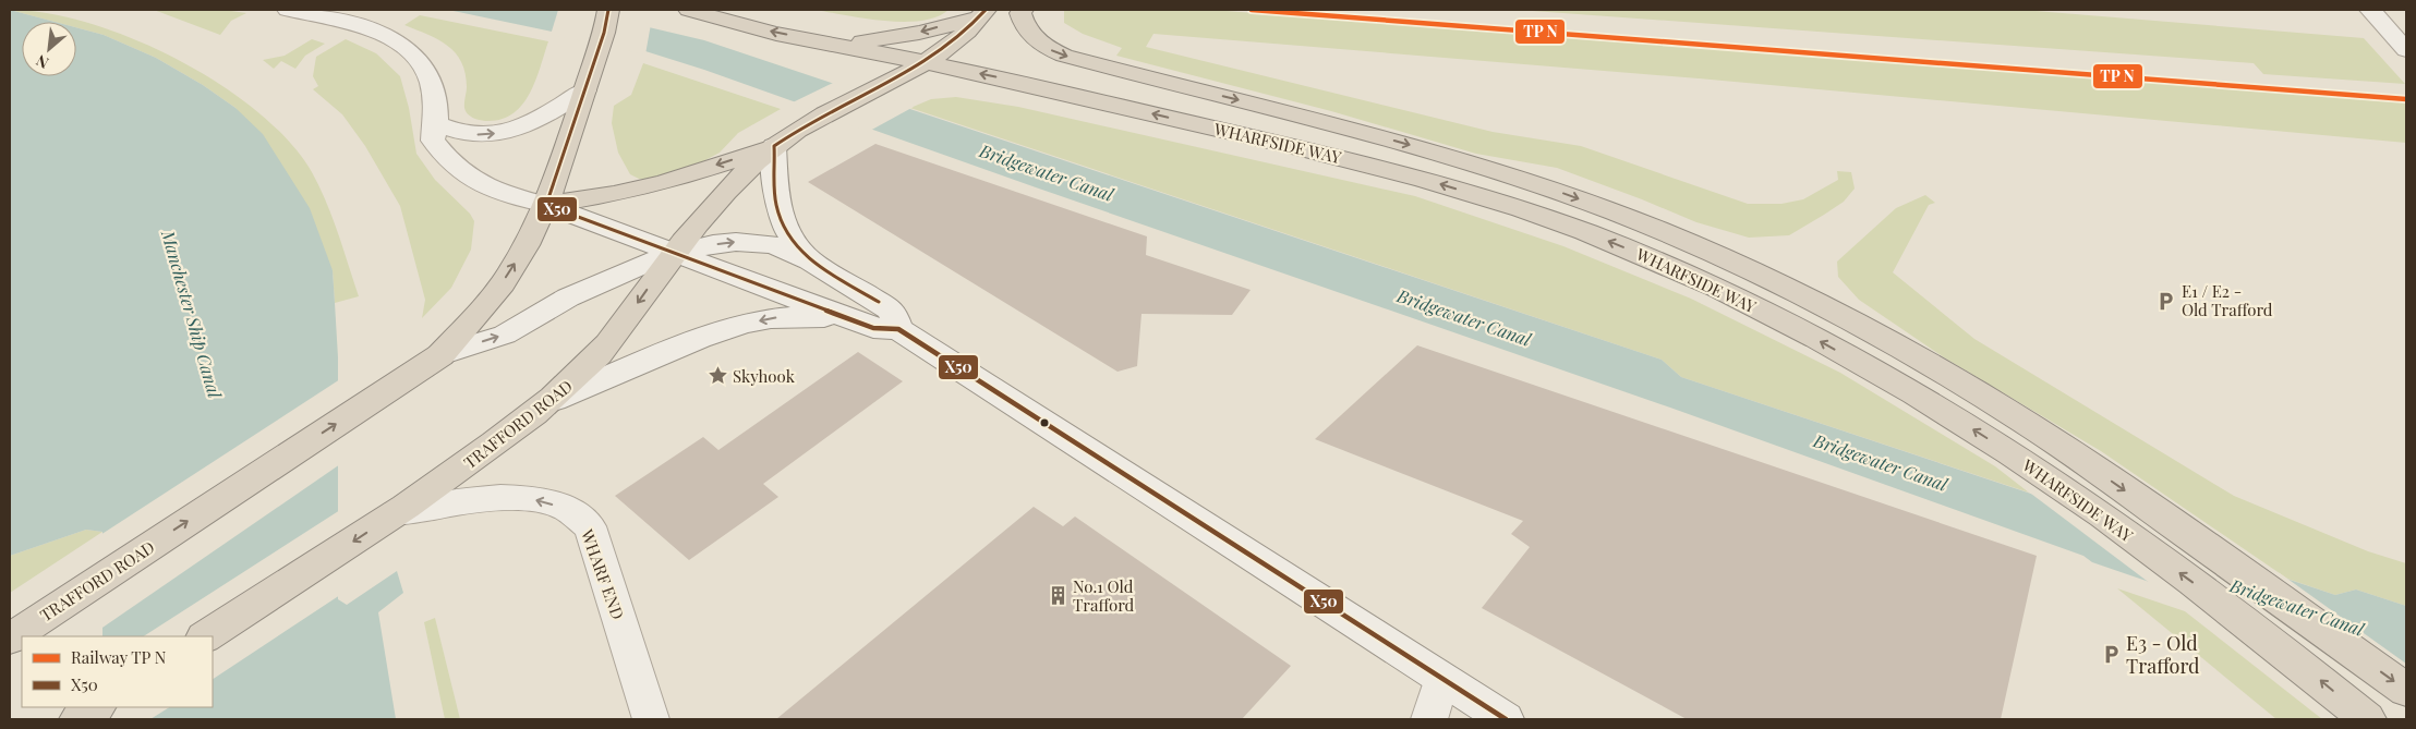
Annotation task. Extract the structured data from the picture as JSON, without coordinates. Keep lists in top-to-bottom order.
{
  "streets": {
    "highway": ["WHARFSIDE WAY", "TRAFFORD ROAD"],
    "street": ["WHARF END"]
  },
  "crossings": [
    ["WHARFSIDE WAY", "TRAFFORD ROAD"],
    ["TRAFFORD ROAD", "WHARF END"]
  ],
  "one_way": ["WHARF END"],
  "water": ["Bridgewater Canal", "Manchester Ship Canal"],
  "places": {
    "parking": ["E1 / E2 - Old Trafford", "E3 - Old Trafford"],
    "place": ["Skyhook"],
    "building": ["No.1 Old Trafford"]
  },
  "lines": ["transit line X50"],
  "legend": ["Railway TP N", "X50"],
  "north": "bottom left"
}
